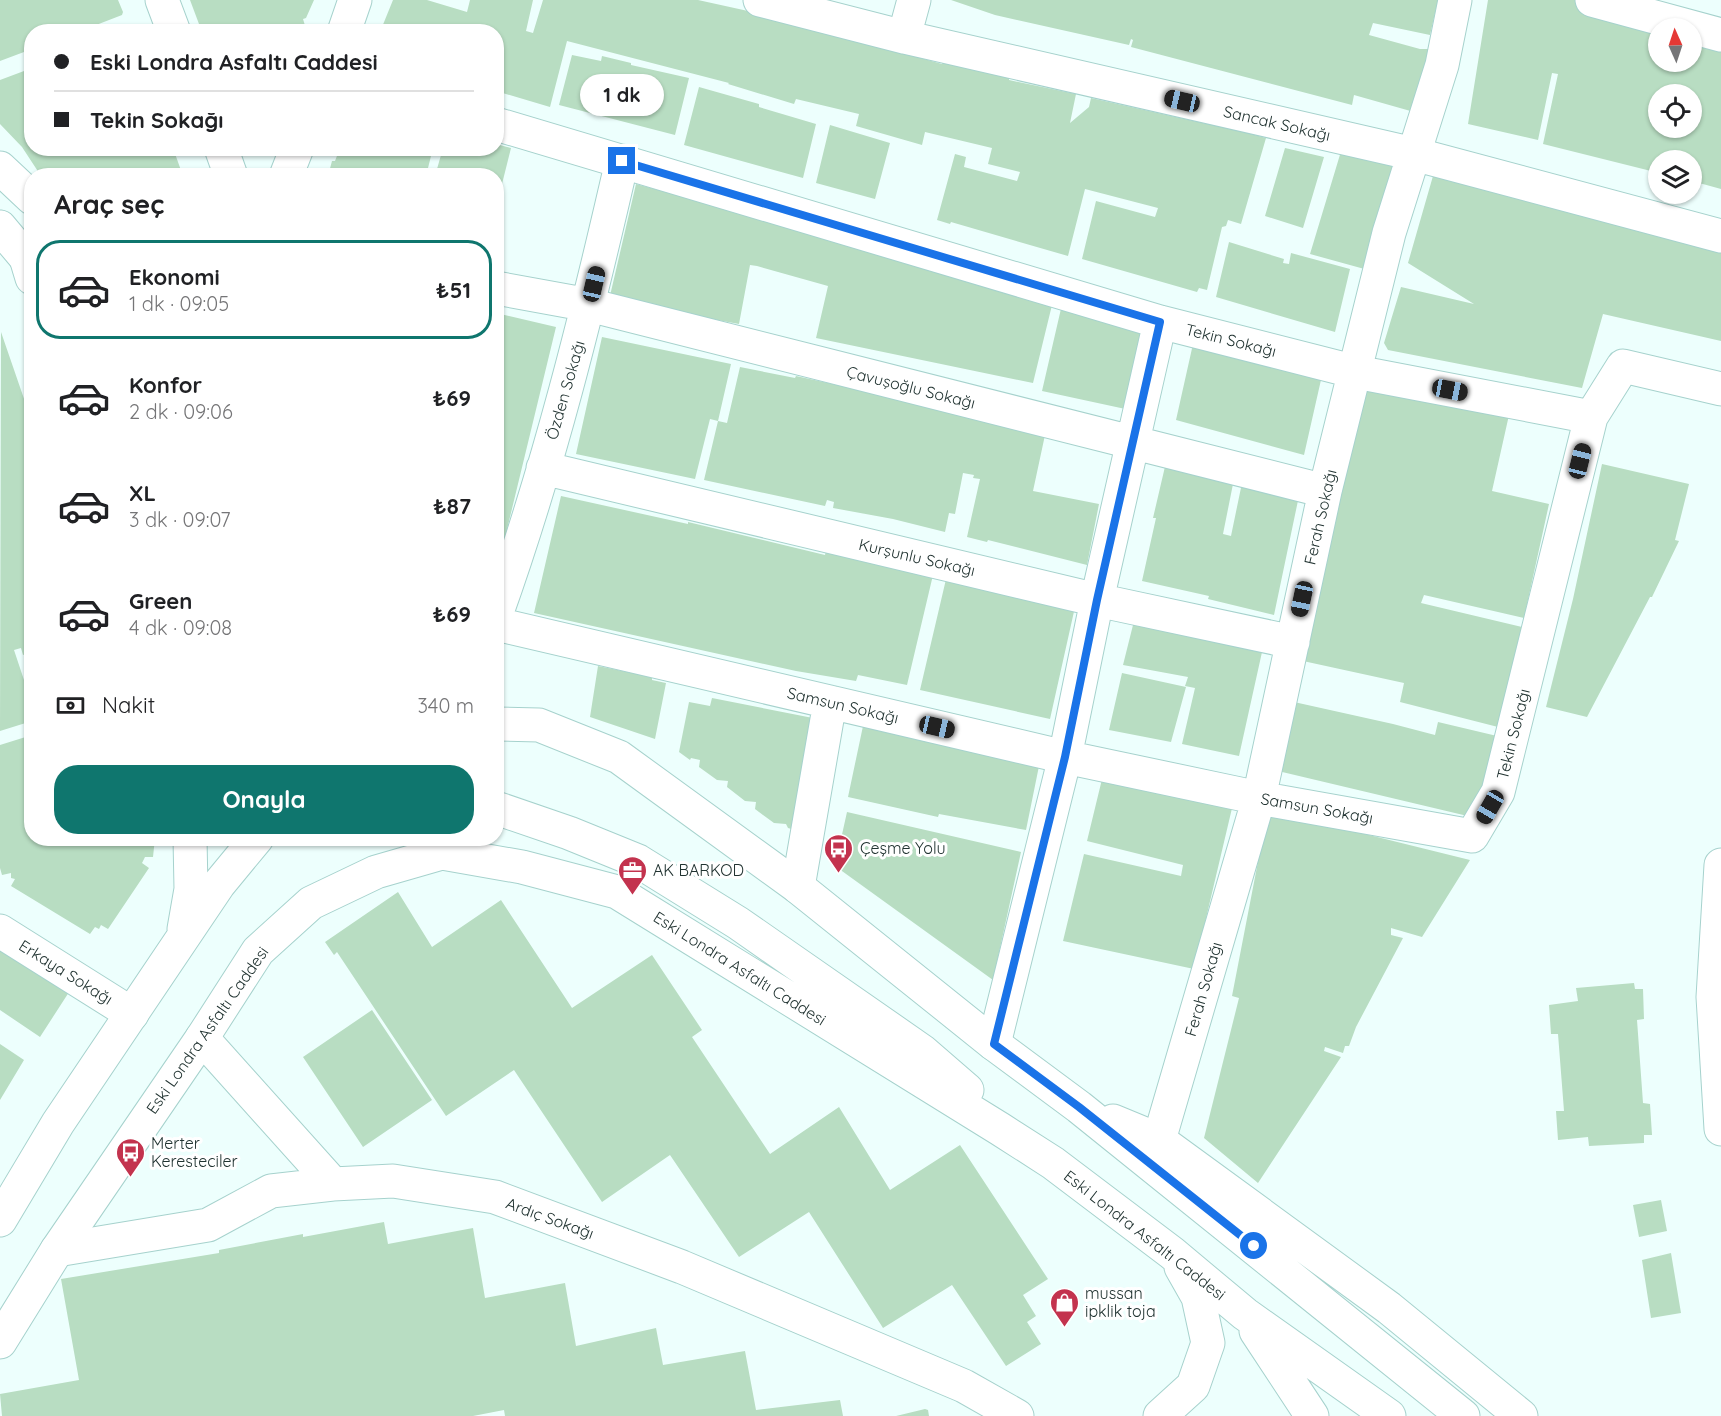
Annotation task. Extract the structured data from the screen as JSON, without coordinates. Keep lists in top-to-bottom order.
{
  "streets": {
    "street": [
      "Sancak Sokağı",
      "Tekin Sokağı",
      "Çavuşoğlu Sokağı",
      "Özden Sokağı",
      "Ferah Sokağı",
      "Kurşunlu Sokağı",
      "Samsun Sokağı",
      "Eski Londra Asfaltı Caddesi",
      "Erkaya Sokağı",
      "Ardıç Sokağı"
    ]
  },
  "crossings": [
    ["Sancak Sokağı", "Ferah Sokağı"],
    ["Tekin Sokağı", "Özden Sokağı"],
    ["Tekin Sokağı", "Ferah Sokağı"],
    ["Tekin Sokağı", "Samsun Sokağı"],
    ["Çavuşoğlu Sokağı", "Özden Sokağı"],
    ["Çavuşoğlu Sokağı", "Ferah Sokağı"],
    ["Özden Sokağı", "Kurşunlu Sokağı"],
    ["Ferah Sokağı", "Kurşunlu Sokağı"],
    ["Ferah Sokağı", "Samsun Sokağı"],
    ["Eski Londra Asfaltı Caddesi", "Ardıç Sokağı"]
  ],
  "places": {
    "bus stop": ["Çeşme Yolu", "Merter Keresteciler"],
    "office": ["AK BARKOD"],
    "shop": ["mussan ipklik toja"]
  },
  "north": "top",
  "page": {
    "banner": ["Eski Londra Asfaltı Caddesi", "Tekin Sokağı"],
    "bubble": "1 dk",
    "heading": "Araç seç",
    "list": [
      {
        "name": "Ekonomi",
        "note": "1 dk · 09:05",
        "value": "₺51"
      },
      {
        "name": "Konfor",
        "note": "2 dk · 09:06",
        "value": "₺69"
      },
      {
        "name": "XL",
        "note": "3 dk · 09:07",
        "value": "₺87"
      },
      {
        "name": "Green",
        "note": "4 dk · 09:08",
        "value": "₺69"
      }
    ],
    "pay": ["Nakit", "340 m"],
    "buttons": "Onayla"
  }
}
